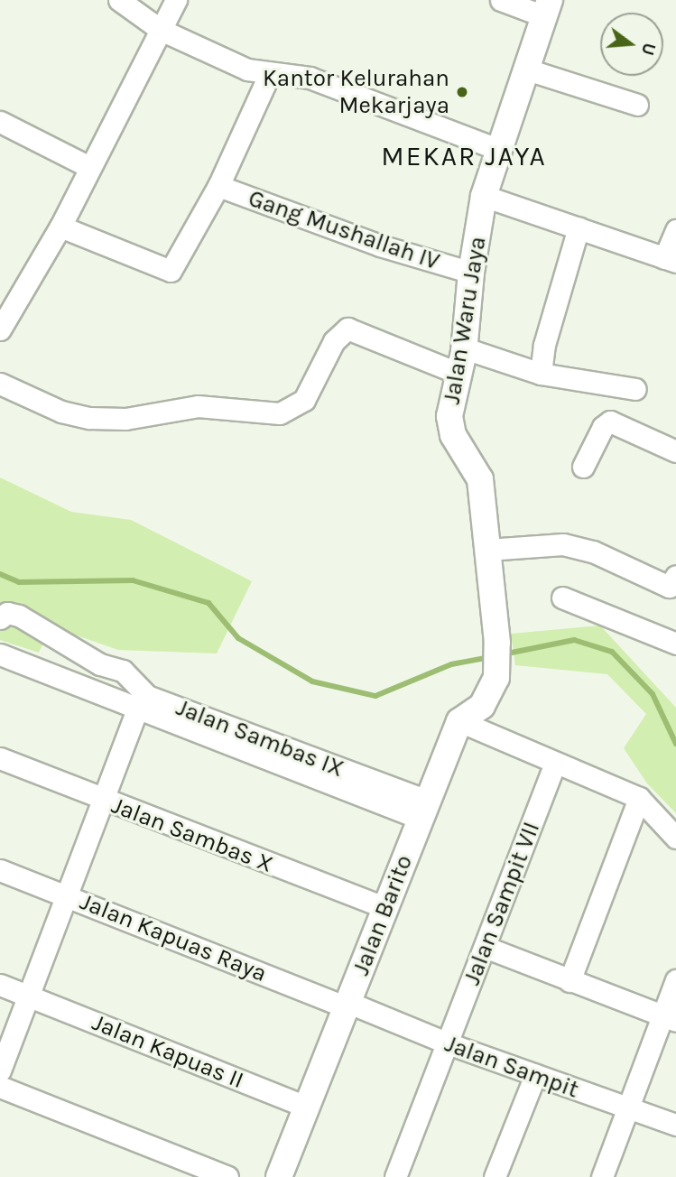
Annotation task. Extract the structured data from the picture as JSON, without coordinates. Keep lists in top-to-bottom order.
{
  "streets": {
    "street": [
      "Gang Mushallah IV",
      "Jalan Waru Jaya",
      "Jalan Sambas IX",
      "Jalan Sambas X",
      "Jalan Sampit VII",
      "Jalan Barito",
      "Jalan Kapuas Raya",
      "Jalan Kapuas II",
      "Jalan Sampit"
    ]
  },
  "crossings": [
    ["Gang Mushallah IV", "Jalan Waru Jaya"],
    ["Jalan Waru Jaya", "Jalan Barito"],
    ["Jalan Sambas IX", "Jalan Barito"],
    ["Jalan Sambas X", "Jalan Barito"],
    ["Jalan Sampit VII", "Jalan Sampit"],
    ["Jalan Barito", "Jalan Kapuas Raya"],
    ["Jalan Barito", "Jalan Kapuas II"],
    ["Jalan Barito", "Jalan Sampit"],
    ["Jalan Kapuas Raya", "Jalan Sampit"]
  ],
  "districts": ["MEKAR JAYA"],
  "places": ["Kantor Kelurahan Mekarjaya"],
  "north": "right"
}
